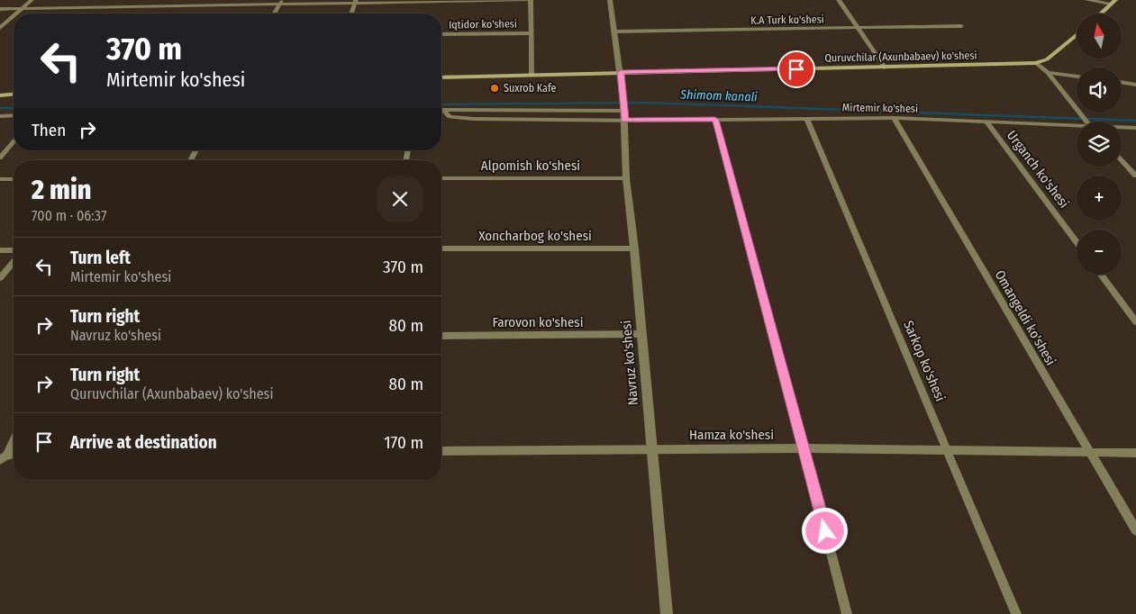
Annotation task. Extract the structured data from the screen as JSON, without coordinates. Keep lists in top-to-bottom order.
{
  "streets": {
    "main road": ["Quruvchilar (Axunbabaev) ko'shesi"],
    "street": [
      "K.A Turk ko'shesi",
      "Iqtidor ko'shesi",
      "Mirtemir ko'shesi",
      "Alpomish ko'shesi",
      "Urganch ko'shesi",
      "Xoncharbog ko'shesi",
      "Omangeldi ko'shesi",
      "Farovon ko'shesi",
      "Sarkop ko'shesi",
      "Navruz ko'shesi",
      "Hamza ko'shesi"
    ]
  },
  "crossings": [
    ["K.A Turk ko'shesi", "Navruz ko'shesi"],
    ["Quruvchilar (Axunbabaev) ko'shesi", "Navruz ko'shesi"],
    ["Mirtemir ko'shesi", "Urganch ko'shesi"],
    ["Mirtemir ko'shesi", "Omangeldi ko'shesi"],
    ["Mirtemir ko'shesi", "Sarkop ko'shesi"],
    ["Mirtemir ko'shesi", "Navruz ko'shesi"],
    ["Alpomish ko'shesi", "Navruz ko'shesi"],
    ["Xoncharbog ko'shesi", "Navruz ko'shesi"],
    ["Omangeldi ko'shesi", "Hamza ko'shesi"],
    ["Farovon ko'shesi", "Navruz ko'shesi"],
    ["Sarkop ko'shesi", "Hamza ko'shesi"],
    ["Navruz ko'shesi", "Hamza ko'shesi"]
  ],
  "water": ["Shimom kanali"],
  "places": ["Suxrob Kafe"],
  "north": "top",
  "page": {
    "map_buttons": ["+", "−"],
    "turn": ["370 m", "Mirtemir ko'shesi"],
    "then": "Then",
    "heading": ["2 min", "700 m · 06:37"],
    "list": [
      {
        "name": "Turn left",
        "note": "Mirtemir ko'shesi",
        "value": "370 m"
      },
      {
        "name": "Turn right",
        "note": "Navruz ko'shesi",
        "value": "80 m"
      },
      {
        "name": "Turn right",
        "note": "Quruvchilar (Axunbabaev) ko'shesi",
        "value": "80 m"
      },
      {
        "name": "Arrive at destination",
        "value": "170 m"
      }
    ]
  }
}
